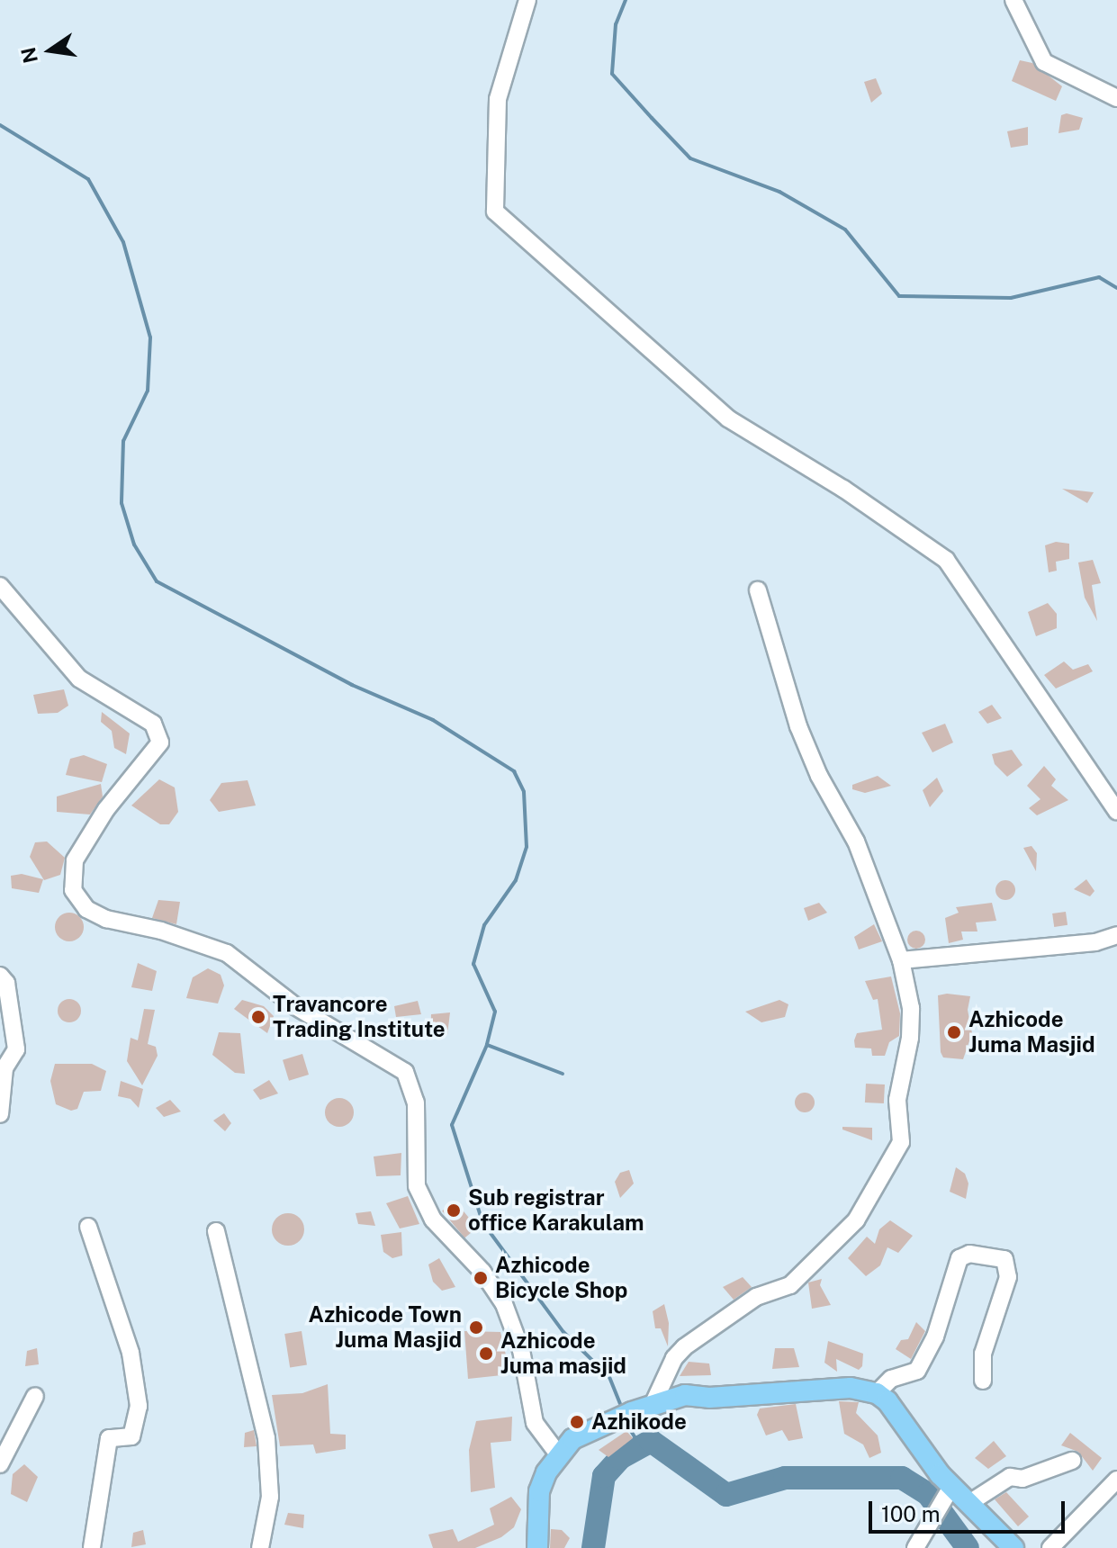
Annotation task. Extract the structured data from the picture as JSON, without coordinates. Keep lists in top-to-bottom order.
{
  "places": [
    "Travancore Trading Institute",
    "Azhicode Juma Masjid",
    "Sub registrar office Karakulam",
    "Azhicode Bicycle Shop",
    "Azhicode Town Juma Masjid",
    "Azhicode Juma masjid",
    "Azhikode"
  ],
  "scale_bar": "100 m",
  "north": "left"
}
